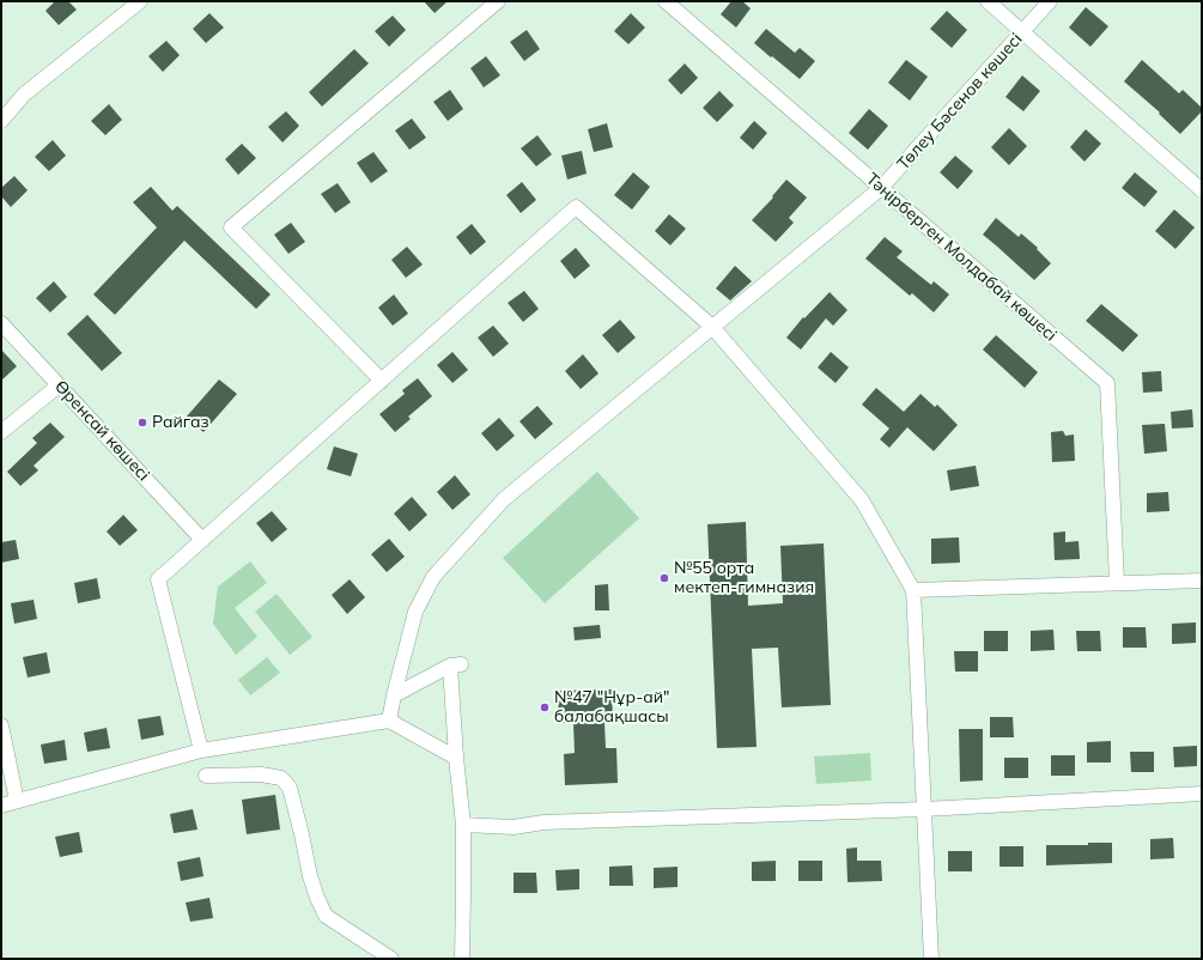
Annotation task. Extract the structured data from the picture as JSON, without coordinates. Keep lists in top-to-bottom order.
{
  "streets": {
    "street": ["Төлеу Бәсенов көшесі", "Тәңірберген Молдабай көшесі", "Өренсай көшесі"]
  },
  "crossings": [
    ["Төлеу Бәсенов көшесі", "Тәңірберген Молдабай көшесі"]
  ],
  "places": ["Райгаз", "№55 орта мектеп-гимназия", "№47 \"Нұр-ай\" балабақшасы"]
}
